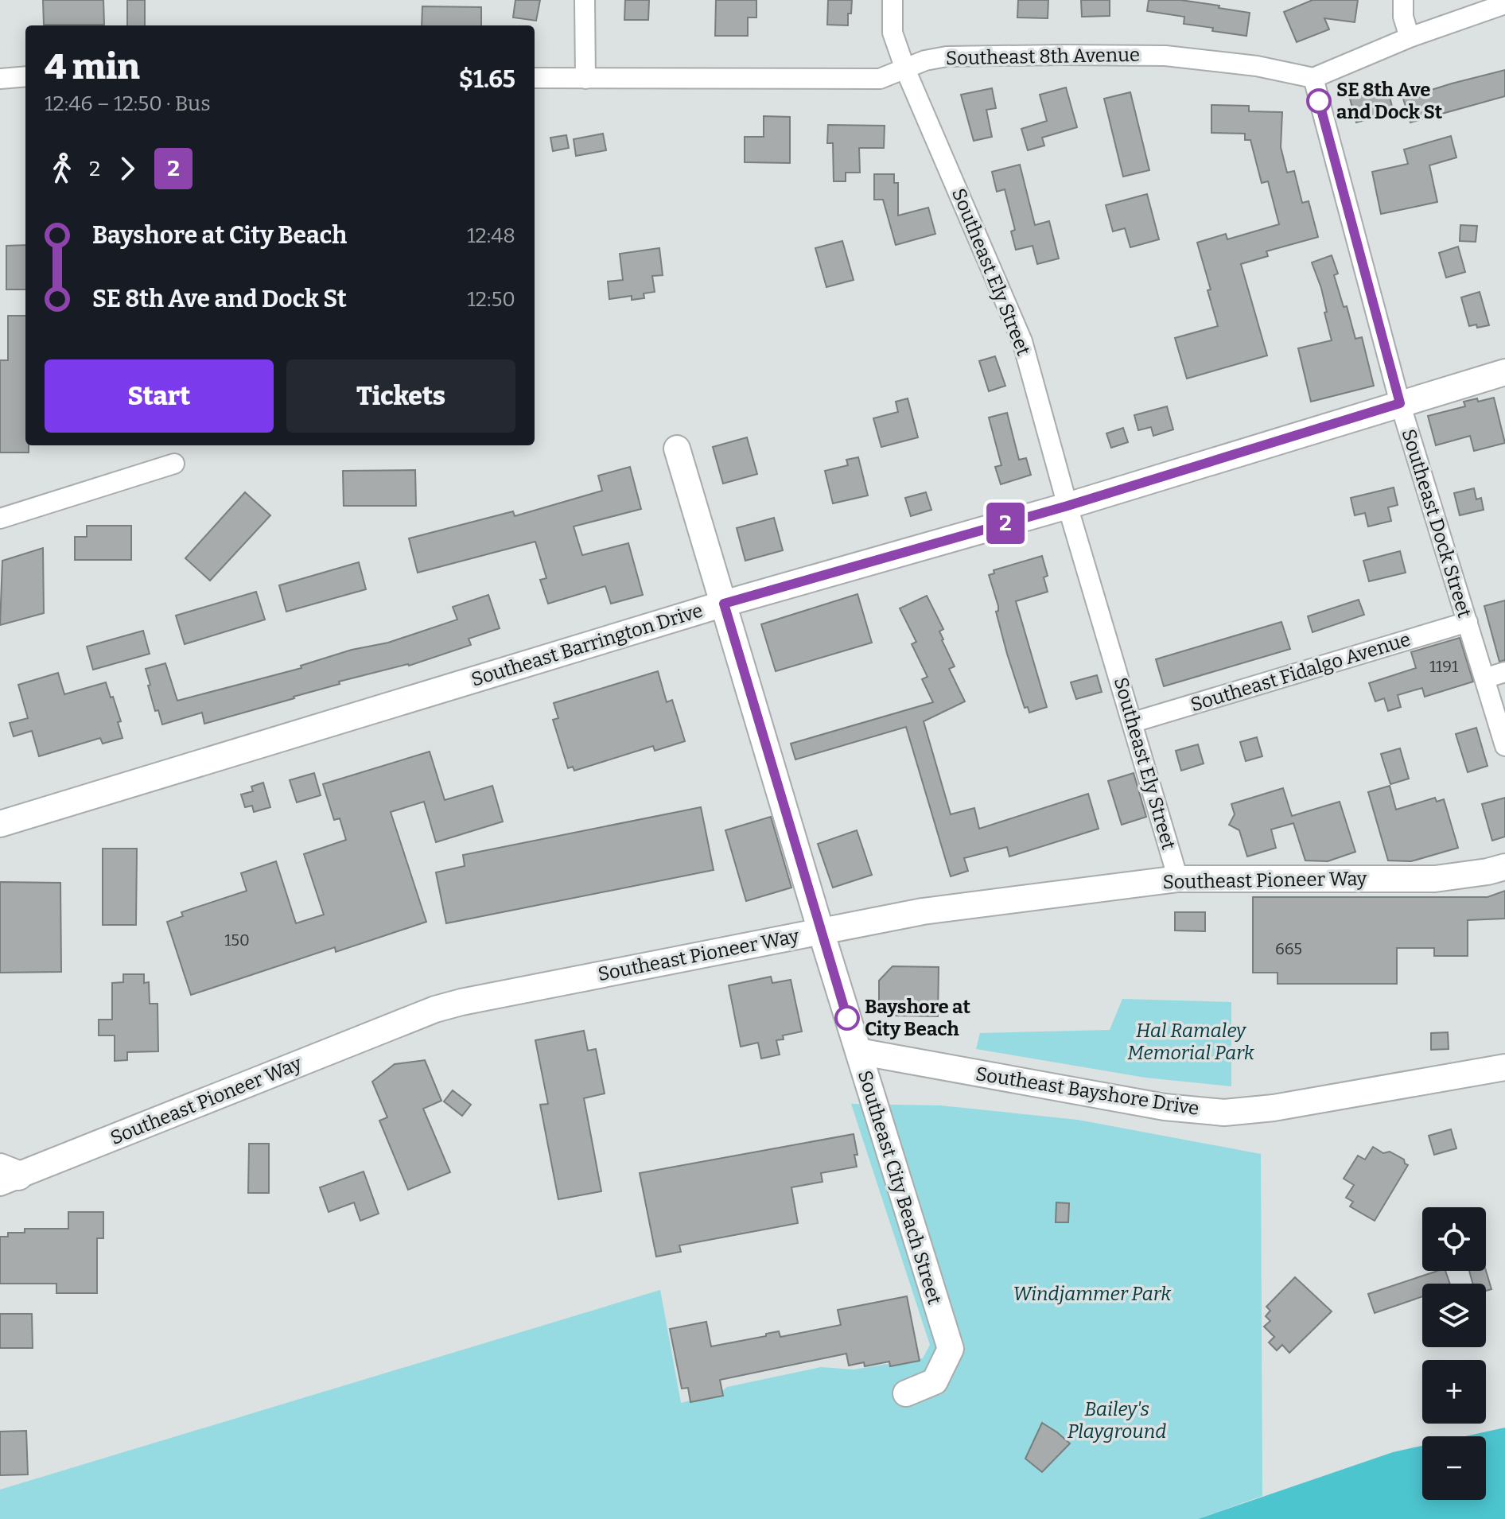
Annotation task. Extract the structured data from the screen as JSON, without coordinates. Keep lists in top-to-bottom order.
{
  "streets": {
    "street": [
      "Southeast 8th Avenue",
      "Southeast Ely Street",
      "Southeast Dock Street",
      "Southeast Barrington Drive",
      "Southeast Fidalgo Avenue",
      "Southeast Pioneer Way",
      "Southeast Bayshore Drive",
      "Southeast City Beach Street"
    ]
  },
  "crossings": [
    ["Southeast 8th Avenue", "Southeast Ely Street"],
    ["Southeast 8th Avenue", "Southeast Dock Street"],
    ["Southeast Ely Street", "Southeast Barrington Drive"],
    ["Southeast Ely Street", "Southeast Fidalgo Avenue"],
    ["Southeast Ely Street", "Southeast Pioneer Way"],
    ["Southeast Dock Street", "Southeast Barrington Drive"],
    ["Southeast Dock Street", "Southeast Fidalgo Avenue"],
    ["Southeast Barrington Drive", "Southeast City Beach Street"],
    ["Southeast Pioneer Way", "Southeast City Beach Street"],
    ["Southeast Bayshore Drive", "Southeast City Beach Street"]
  ],
  "parks": ["Hal Ramaley Memorial Park", "Windjammer Park", "Bailey's Playground"],
  "places": ["SE 8th Ave and Dock St", "Bayshore at City Beach"],
  "lines": ["bus line 2"],
  "house_numbers": ["1191", "150", "665"],
  "page": {
    "on_map": "2",
    "heading": ["4 min", "12:46 – 12:50 · Bus", "$1.65"],
    "legs": ["2", "2"],
    "list": [
      {
        "name": "Bayshore at City Beach",
        "value": "12:48"
      },
      {
        "name": "SE 8th Ave and Dock St",
        "value": "12:50"
      }
    ],
    "buttons": ["Start", "Tickets"],
    "map_buttons": ["+", "−"]
  }
}
